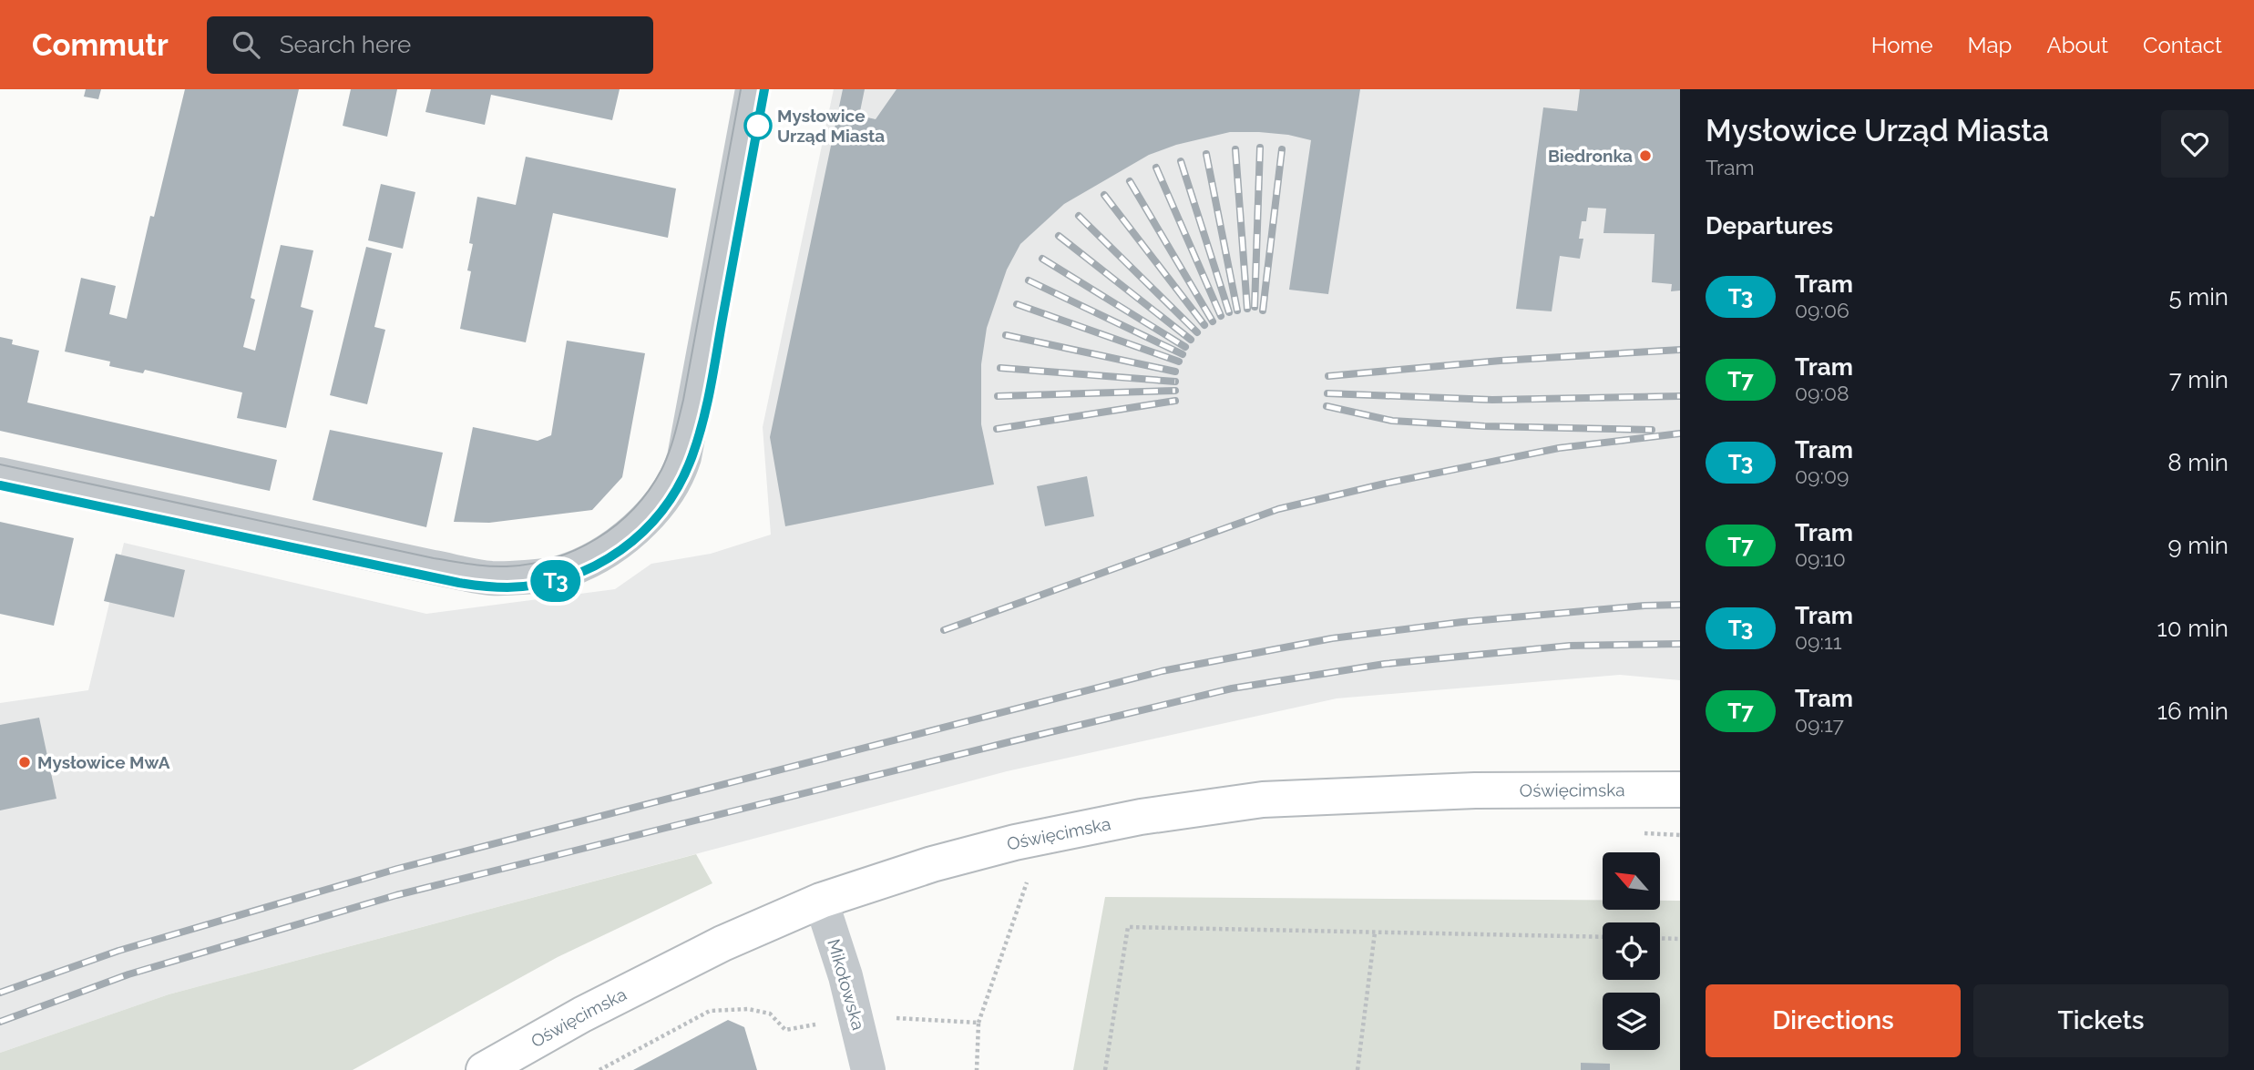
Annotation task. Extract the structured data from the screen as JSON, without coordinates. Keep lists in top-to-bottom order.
{
  "streets": {
    "main road": ["Oświęcimska"],
    "street": ["Mikołowska"]
  },
  "crossings": [
    ["Oświęcimska", "Mikołowska"]
  ],
  "places": ["Mysłowice Urząd Miasta", "Biedronka", "Mysłowice MwA"],
  "lines": ["tram line T3"],
  "north": "top left",
  "page": {
    "header": "Commutr",
    "search": "Search here",
    "nav": [
      "Home",
      "Map",
      "About",
      "Contact"
    ],
    "on_map": "T3",
    "heading": [
      ["Mysłowice Urząd Miasta", "Tram"],
      "Departures"
    ],
    "list": [
      {
        "mark": "T3",
        "name": "Tram",
        "note": "09:06",
        "value": "5 min"
      },
      {
        "mark": "T7",
        "name": "Tram",
        "note": "09:08",
        "value": "7 min"
      },
      {
        "mark": "T3",
        "name": "Tram",
        "note": "09:09",
        "value": "8 min"
      },
      {
        "mark": "T7",
        "name": "Tram",
        "note": "09:10",
        "value": "9 min"
      },
      {
        "mark": "T3",
        "name": "Tram",
        "note": "09:11",
        "value": "10 min"
      },
      {
        "mark": "T7",
        "name": "Tram",
        "note": "09:17",
        "value": "16 min"
      }
    ],
    "buttons": ["Directions", "Tickets"]
  }
}
